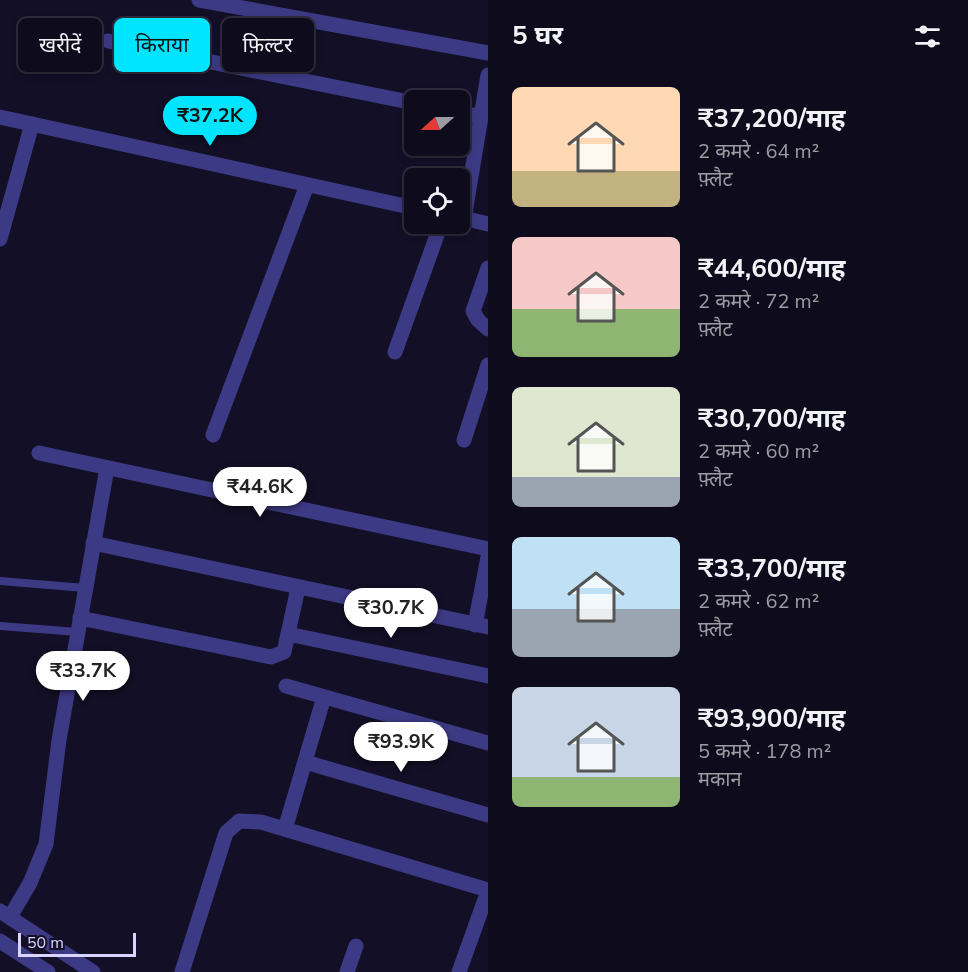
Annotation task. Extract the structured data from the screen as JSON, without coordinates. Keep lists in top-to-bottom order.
{
  "scale_bar": "50 m",
  "north": "left",
  "page": {
    "heading": "5 घर",
    "chip": ["खरीदें", "किराया", "फ़िल्टर"],
    "list": [
      {
        "name": "₹37,200/माह",
        "note": "2 कमरे · 64 m² · फ़्लैट"
      },
      {
        "name": "₹44,600/माह",
        "note": "2 कमरे · 72 m² · फ़्लैट"
      },
      {
        "name": "₹30,700/माह",
        "note": "2 कमरे · 60 m² · फ़्लैट"
      },
      {
        "name": "₹33,700/माह",
        "note": "2 कमरे · 62 m² · फ़्लैट"
      },
      {
        "name": "₹93,900/माह",
        "note": "5 कमरे · 178 m² · मकान"
      }
    ],
    "price": [
      "₹37.2K",
      "₹44.6K",
      "₹30.7K",
      "₹33.7K",
      "₹93.9K"
    ],
    "scale": "50 m"
  }
}
